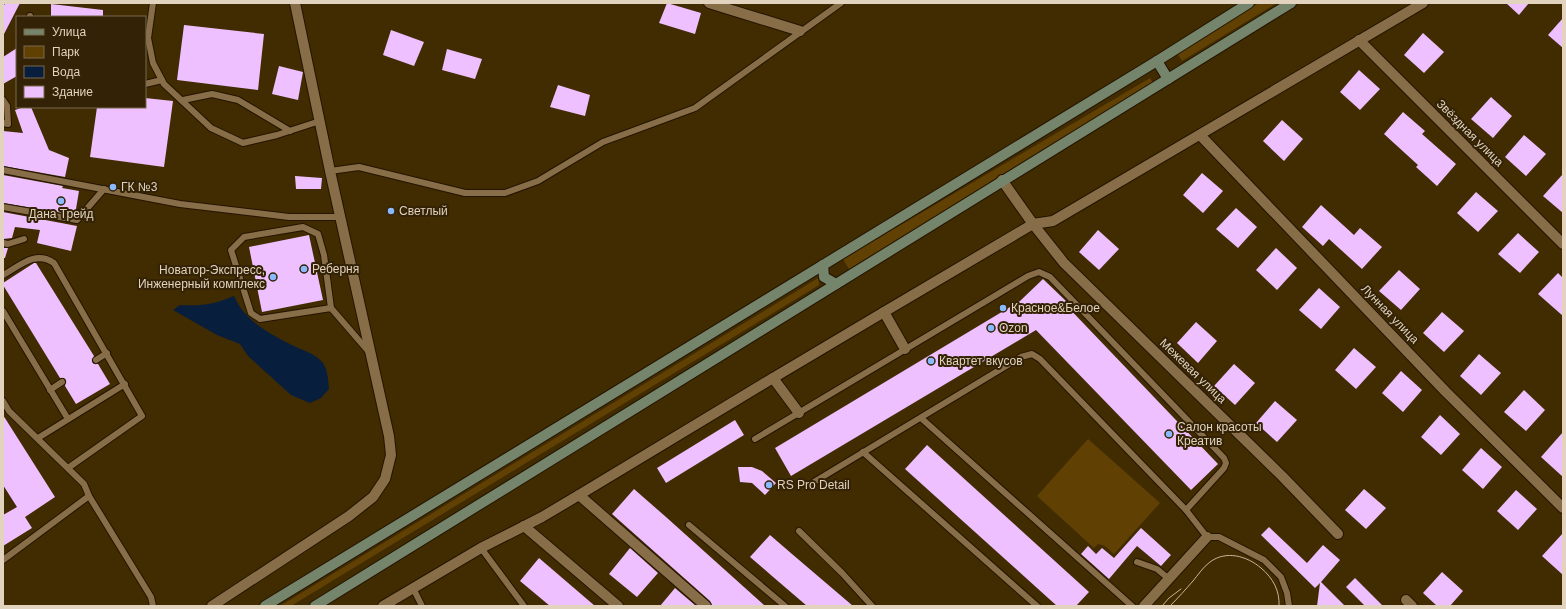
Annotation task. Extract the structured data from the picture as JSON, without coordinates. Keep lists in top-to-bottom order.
{
  "streets": {
    "street": ["Звёздная улица", "Лунная улица", "Межевая улица"]
  },
  "places": [
    "ГК №3",
    "Дана Трейд",
    "Светлый",
    "Реберня",
    "Новатор-Экспресс, Инженерный комплекс",
    "Красное&Белое",
    "Ozon",
    "Квартет вкусов",
    "Салон красоты Креатив",
    "RS Pro Detail"
  ],
  "legend": [
    "Улица",
    "Парк",
    "Вода",
    "Здание"
  ]
}
